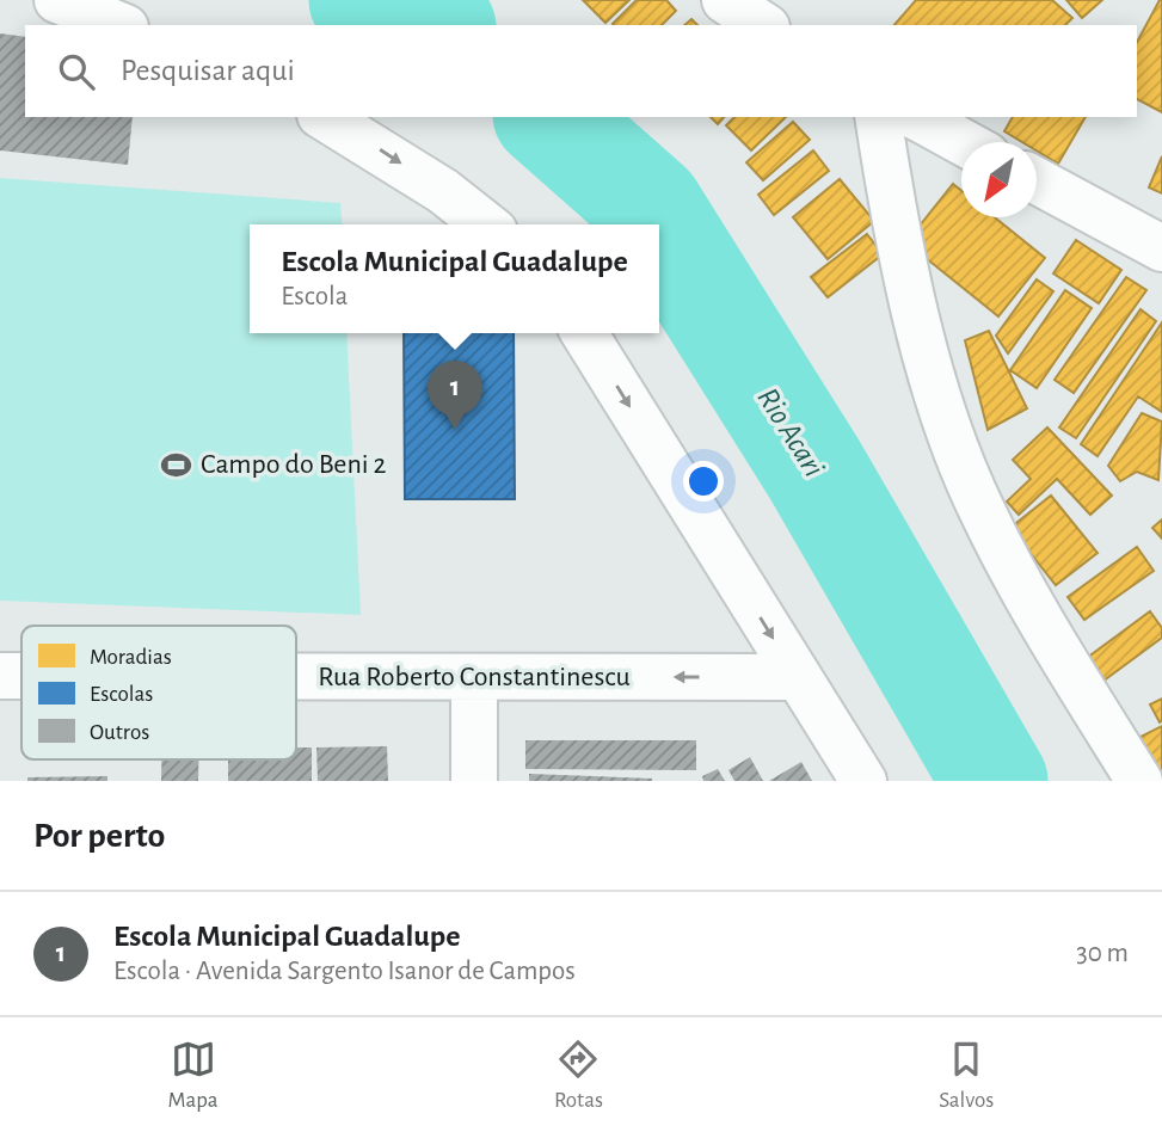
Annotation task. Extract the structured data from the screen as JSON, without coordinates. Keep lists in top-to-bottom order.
{
  "streets": {
    "street": ["Rua Roberto Constantinescu"]
  },
  "one_way": ["Rua Roberto Constantinescu"],
  "water": ["Rio Acari"],
  "places": {
    "sports": ["Campo do Beni 2"]
  },
  "legend": ["Moradias", "Escolas", "Outros"],
  "north": "bottom left",
  "page": {
    "search": "Pesquisar aqui",
    "popup": ["Escola Municipal Guadalupe", "Escola"],
    "pins": "1",
    "heading": "Por perto",
    "list": [
      {
        "mark": "1",
        "name": "Escola Municipal Guadalupe",
        "note": "Escola · Avenida Sargento Isanor de Campos",
        "value": "30 m"
      }
    ],
    "nav": ["Mapa", "Rotas", "Salvos"]
  }
}
